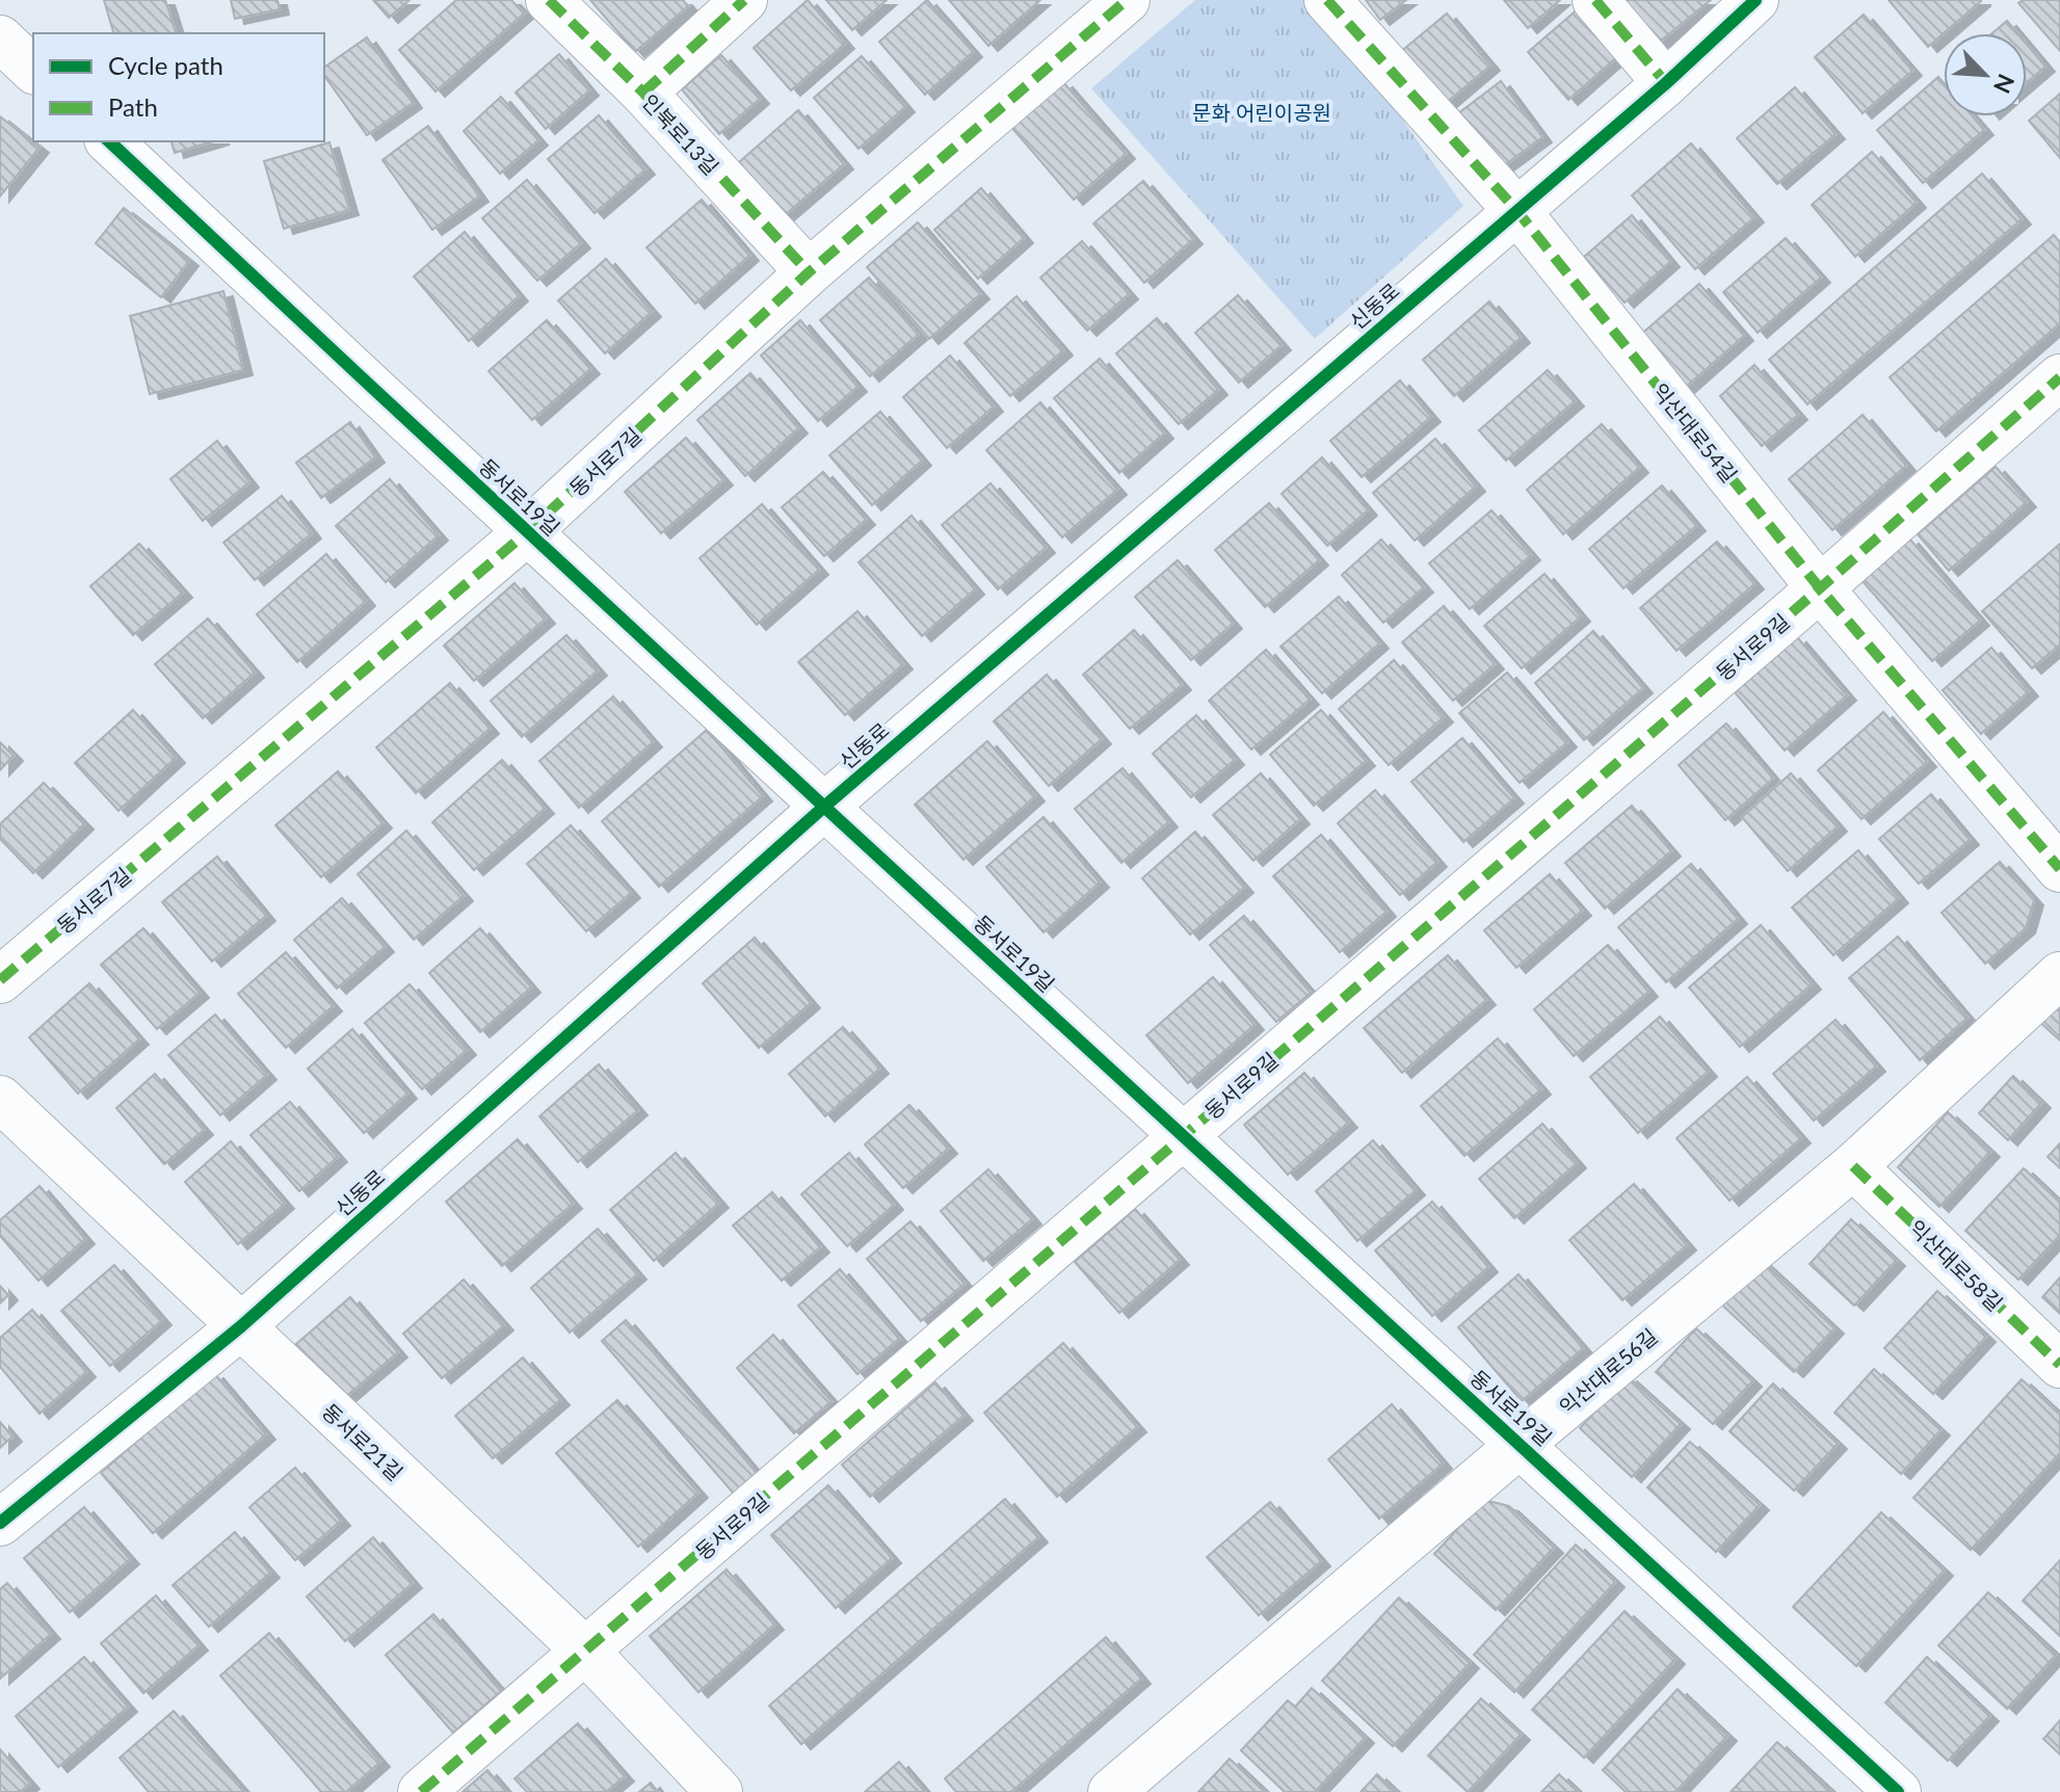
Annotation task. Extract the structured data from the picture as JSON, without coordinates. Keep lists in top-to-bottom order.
{
  "streets": {
    "street": [
      "인북로13길",
      "신동로",
      "익산대로54길",
      "동서로7길",
      "동서로19길",
      "동서로9길",
      "익산대로58길",
      "익산대로56길",
      "동서로21길"
    ]
  },
  "crossings": [
    ["인북로13길", "동서로7길"],
    ["신동로", "익산대로54길"],
    ["신동로", "동서로19길"],
    ["신동로", "동서로21길"],
    ["익산대로54길", "동서로9길"],
    ["동서로7길", "동서로19길"],
    ["동서로19길", "동서로9길"],
    ["동서로19길", "익산대로56길"],
    ["동서로9길", "동서로21길"],
    ["익산대로58길", "익산대로56길"]
  ],
  "parks": ["문화 어린이공원"],
  "legend": ["Cycle path", "Path"],
  "north": "bottom right"
}
